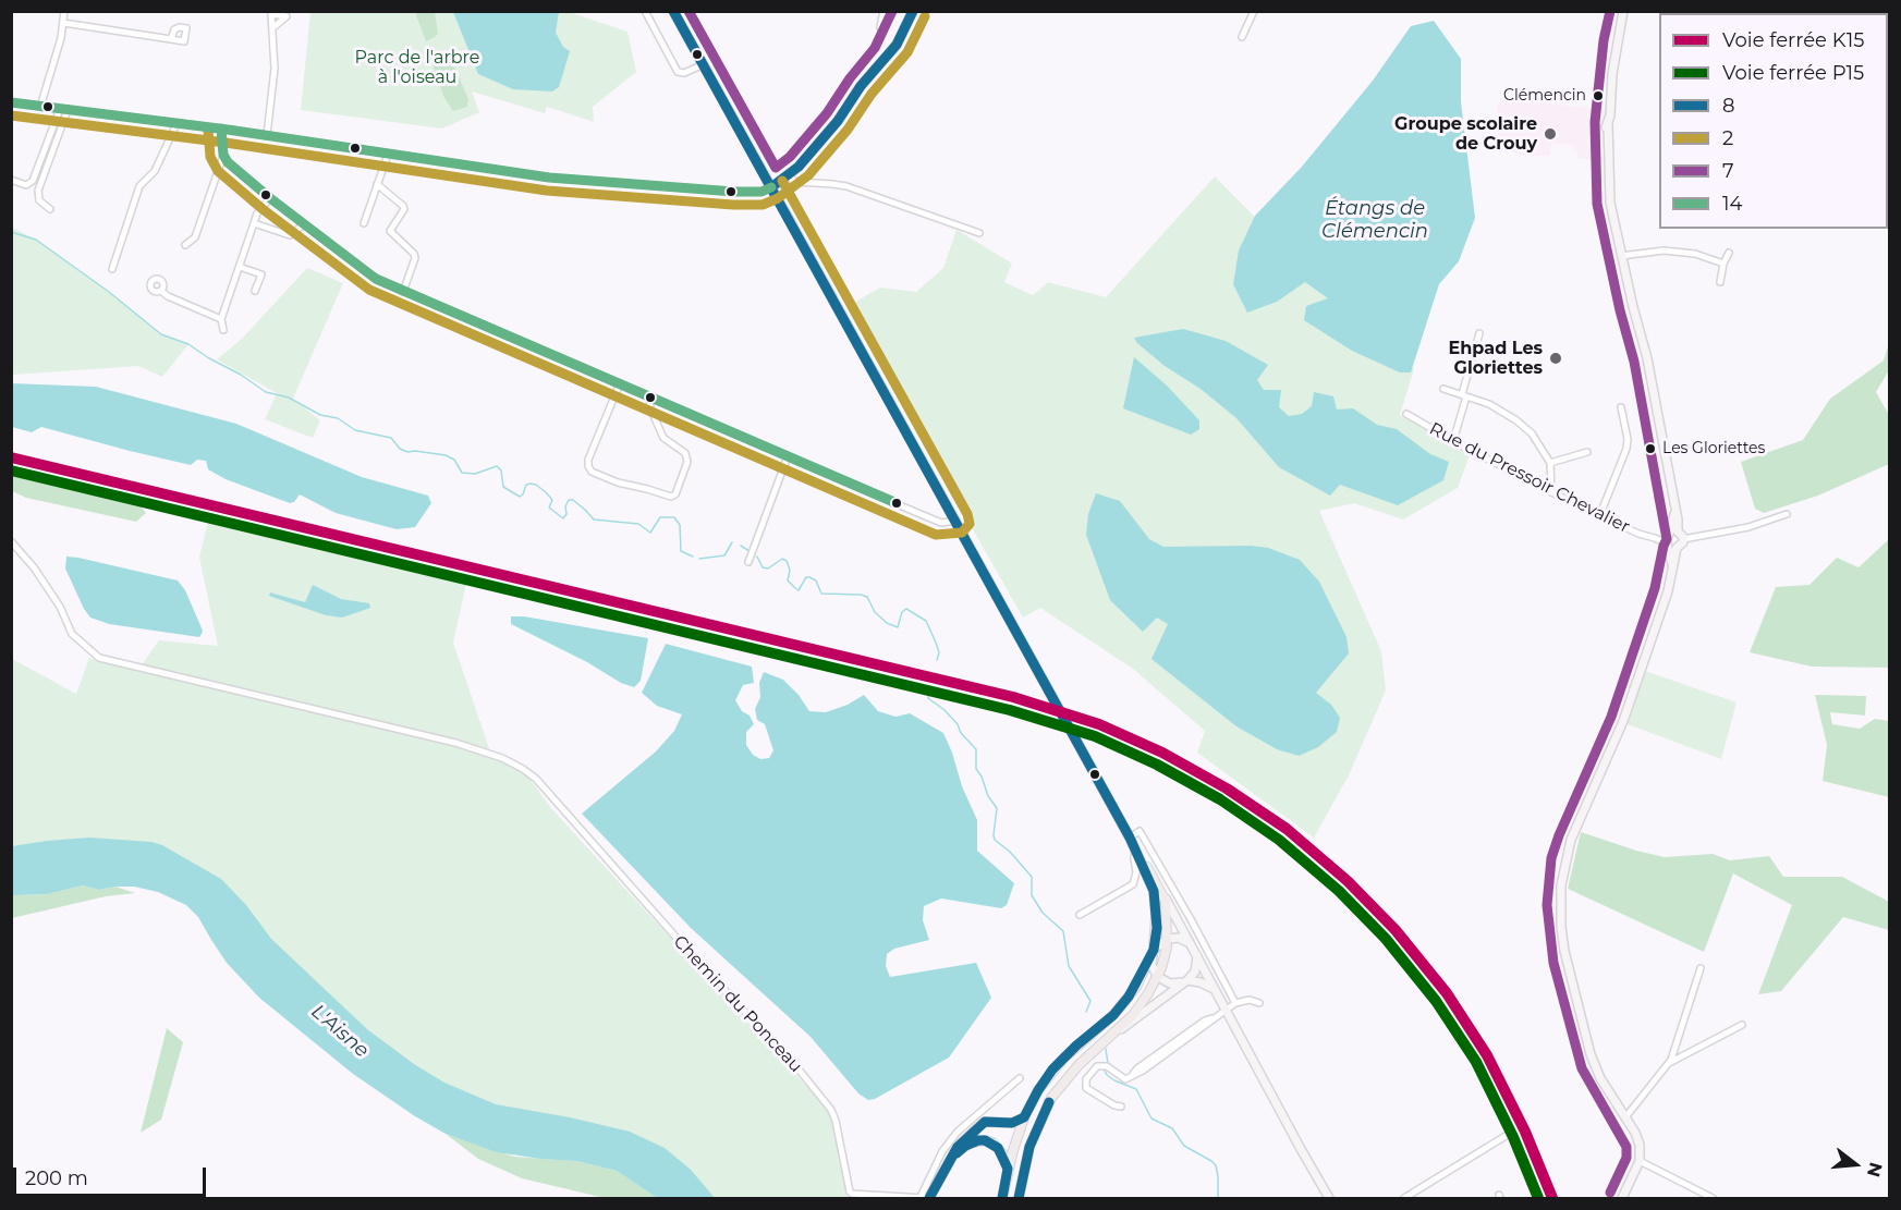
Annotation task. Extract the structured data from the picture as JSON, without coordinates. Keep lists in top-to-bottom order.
{
  "streets": {
    "street": ["Rue du Pressoir Chevalier", "Chemin du Ponceau"]
  },
  "water": ["Étangs de Clémencin", "L'Aisne"],
  "parks": ["Parc de l'arbre à l'oiseau"],
  "places": [
    "Clémencin",
    "Groupe scolaire de Crouy",
    "Ehpad Les Gloriettes",
    "Les Gloriettes"
  ],
  "lines": [
    "transit line 8",
    "transit line 7",
    "transit line 2",
    "transit line 14",
    "rail line K15",
    "rail line P15"
  ],
  "legend": [
    "Voie ferrée K15",
    "Voie ferrée P15",
    "8",
    "2",
    "7",
    "14"
  ],
  "scale_bar": "200 m",
  "north": "right"
}
